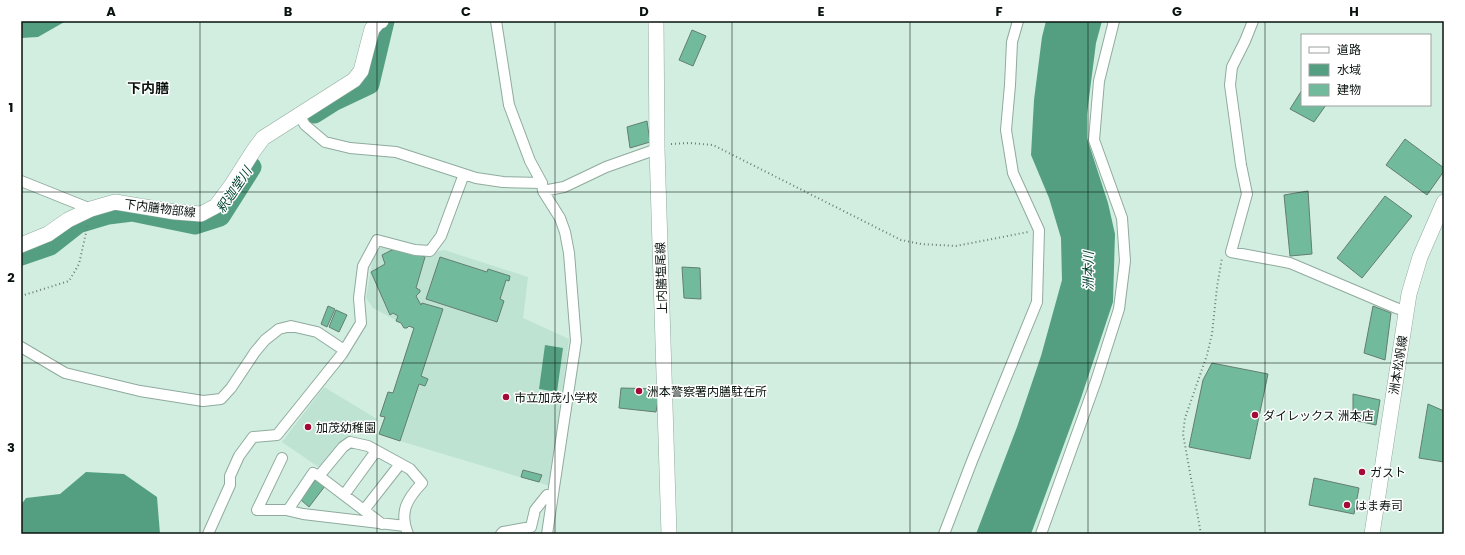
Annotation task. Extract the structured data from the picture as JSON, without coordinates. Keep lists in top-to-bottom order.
{
  "streets": {
    "main road": ["下内膳物部線", "上内膳塩尾線", "洲本松帆線"]
  },
  "districts": ["下内膳"],
  "water": ["釈迦堂川", "洲本川"],
  "places": [
    "洲本警察署内膳駐在所",
    "市立加茂小学校",
    "ダイレックス 洲本店",
    "加茂幼稚園",
    "ガスト",
    "はま寿司"
  ],
  "legend": ["道路", "水域", "建物"],
  "grid": {
    "columns": [
      "A",
      "B",
      "C",
      "D",
      "E",
      "F",
      "G",
      "H"
    ],
    "rows": ["1", "2", "3"]
  }
}
